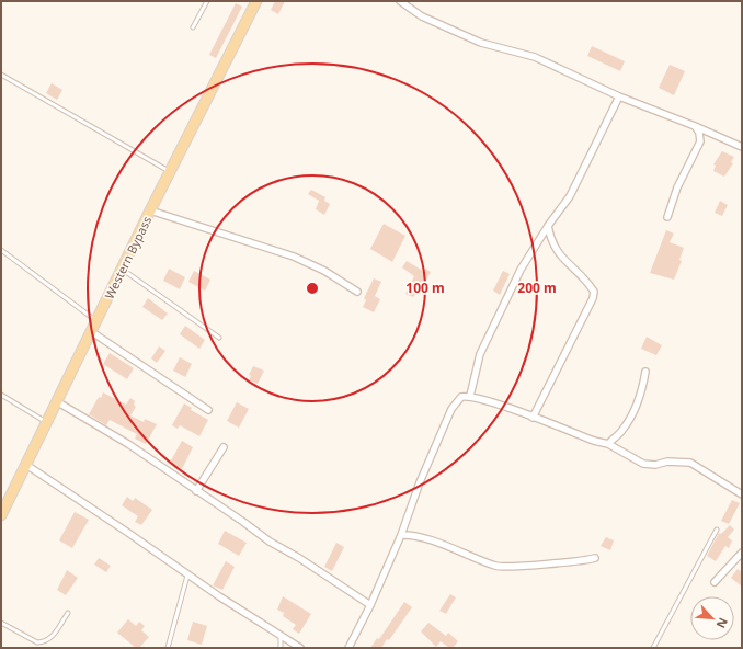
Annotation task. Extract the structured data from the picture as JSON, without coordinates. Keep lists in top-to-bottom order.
{
  "streets": {
    "main road": ["Western Bypass"]
  },
  "north": "bottom right",
  "rings": ["100 m", "200 m"]
}
